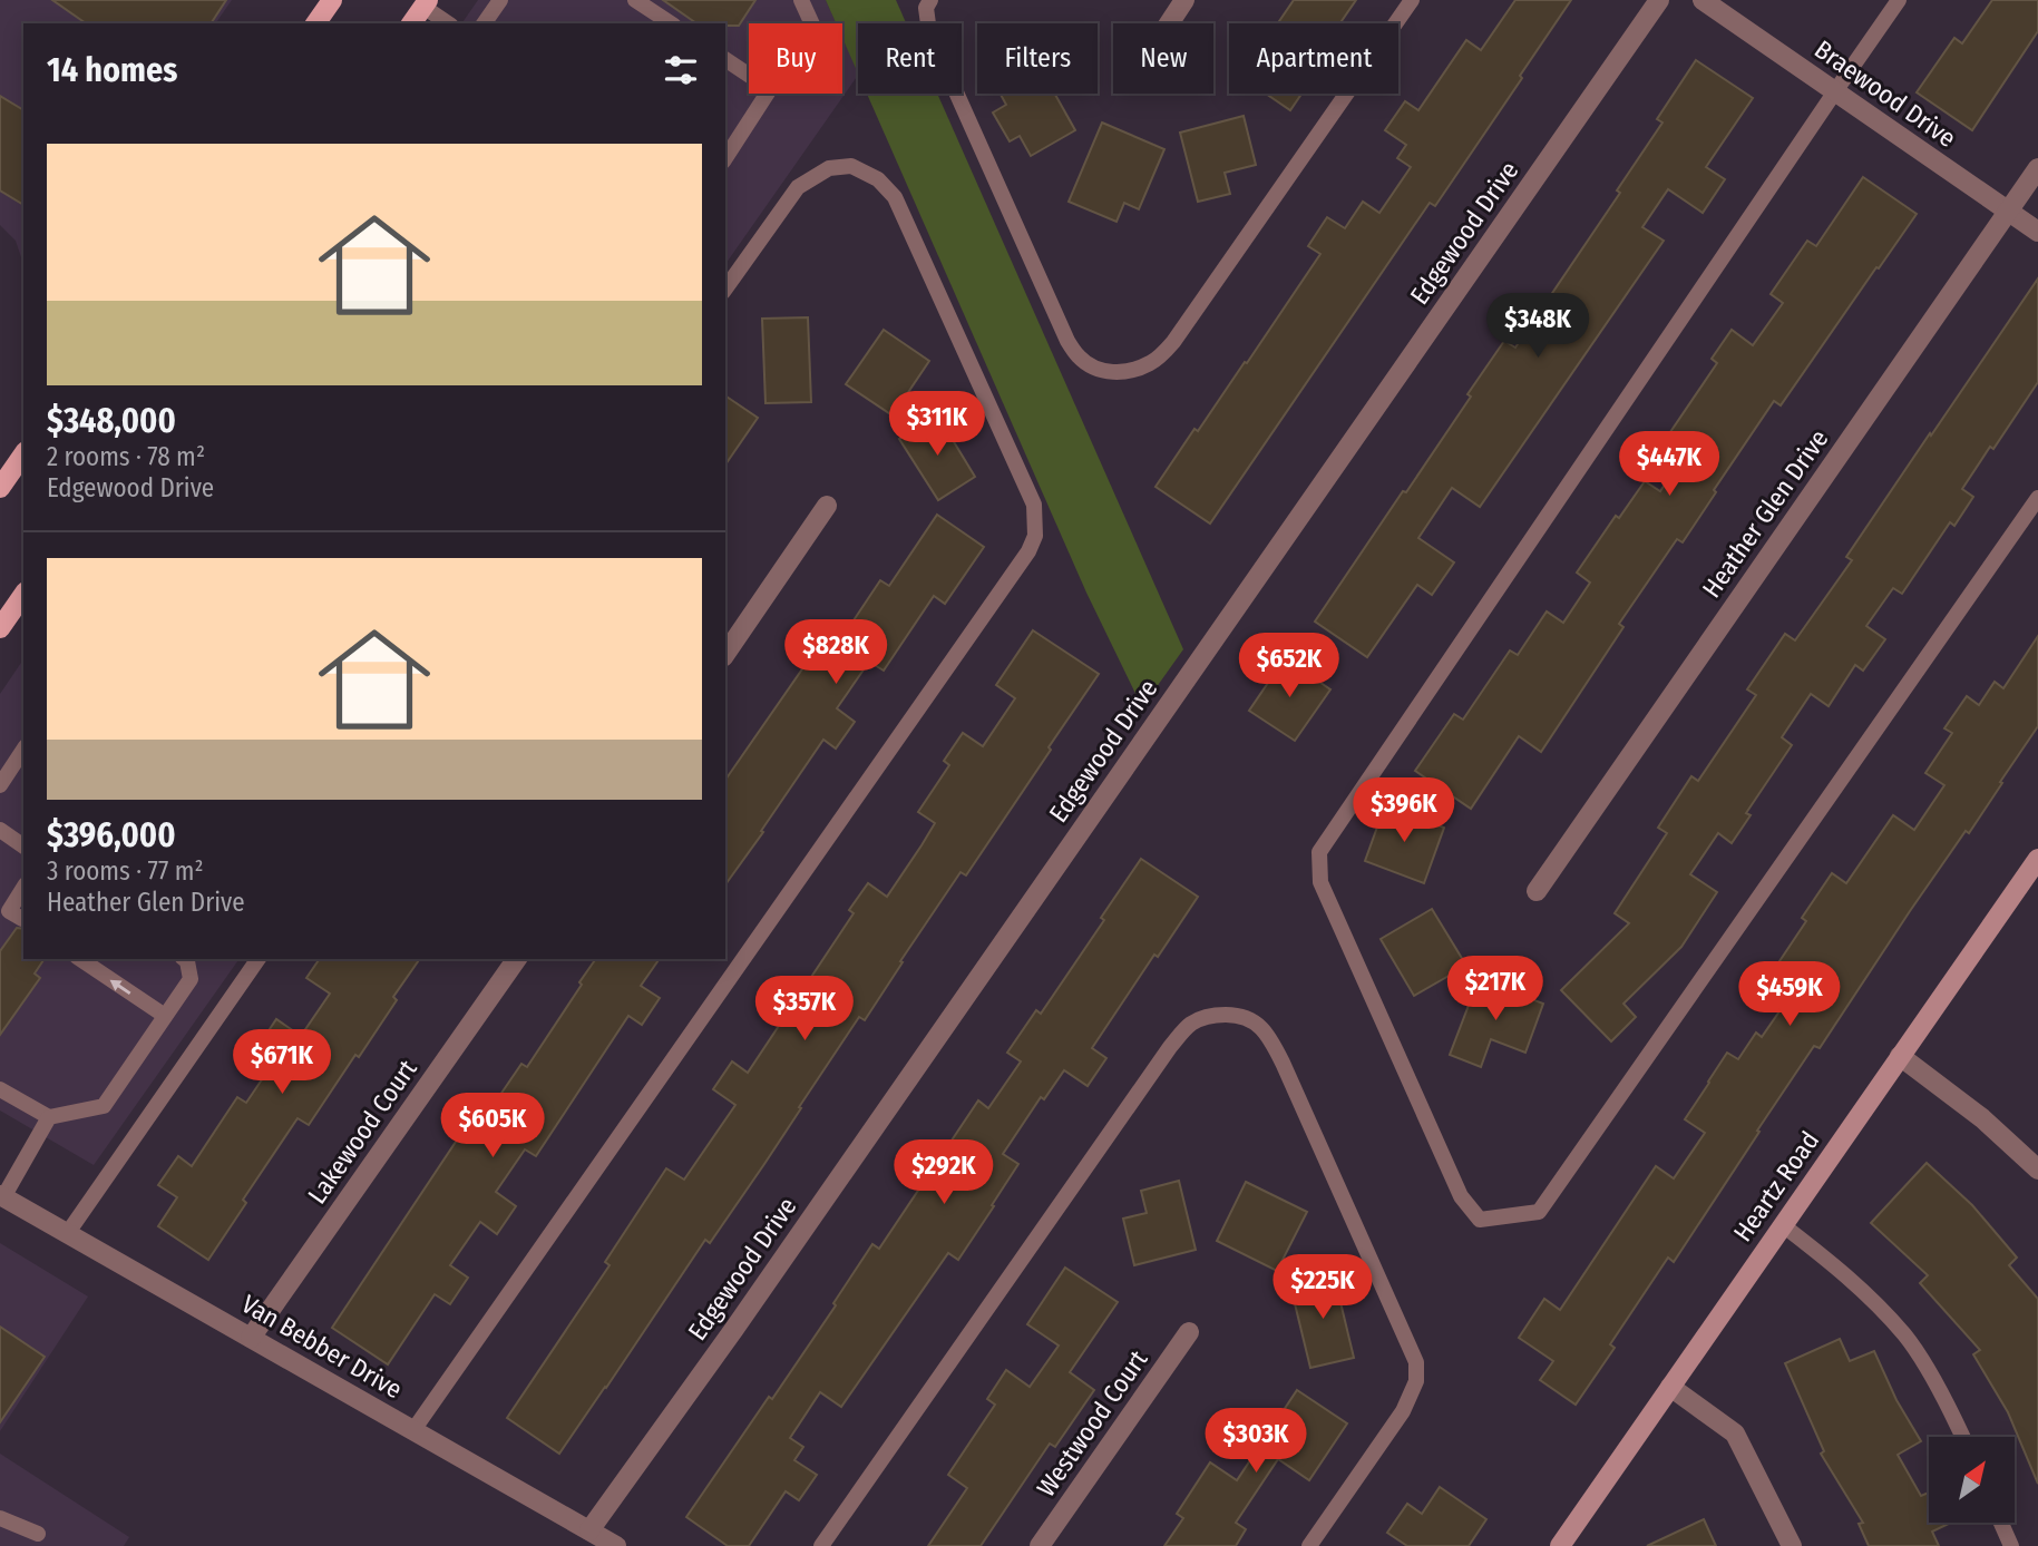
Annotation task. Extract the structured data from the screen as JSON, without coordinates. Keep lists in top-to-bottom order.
{
  "streets": {
    "street": [
      "Braewood Drive",
      "Edgewood Drive",
      "Heather Glen Drive",
      "Lakewood Court",
      "Heartz Road",
      "Van Bebber Drive",
      "Westwood Court"
    ]
  },
  "crossings": [
    ["Braewood Drive", "Heather Glen Drive"],
    ["Edgewood Drive", "Van Bebber Drive"],
    ["Lakewood Court", "Van Bebber Drive"]
  ],
  "north": "top right",
  "page": {
    "chip": [
      "Buy",
      "Rent",
      "Filters",
      "New",
      "Apartment"
    ],
    "heading": "14 homes",
    "list": [
      {
        "name": "$348,000",
        "note": "2 rooms · 78 m² · Edgewood Drive"
      },
      {
        "name": "$396,000",
        "note": "3 rooms · 77 m² · Heather Glen Drive"
      }
    ],
    "price": [
      "$348K",
      "$311K",
      "$447K",
      "$828K",
      "$652K",
      "$396K",
      "$217K",
      "$459K",
      "$357K",
      "$671K",
      "$605K",
      "$292K",
      "$225K",
      "$303K"
    ]
  }
}
